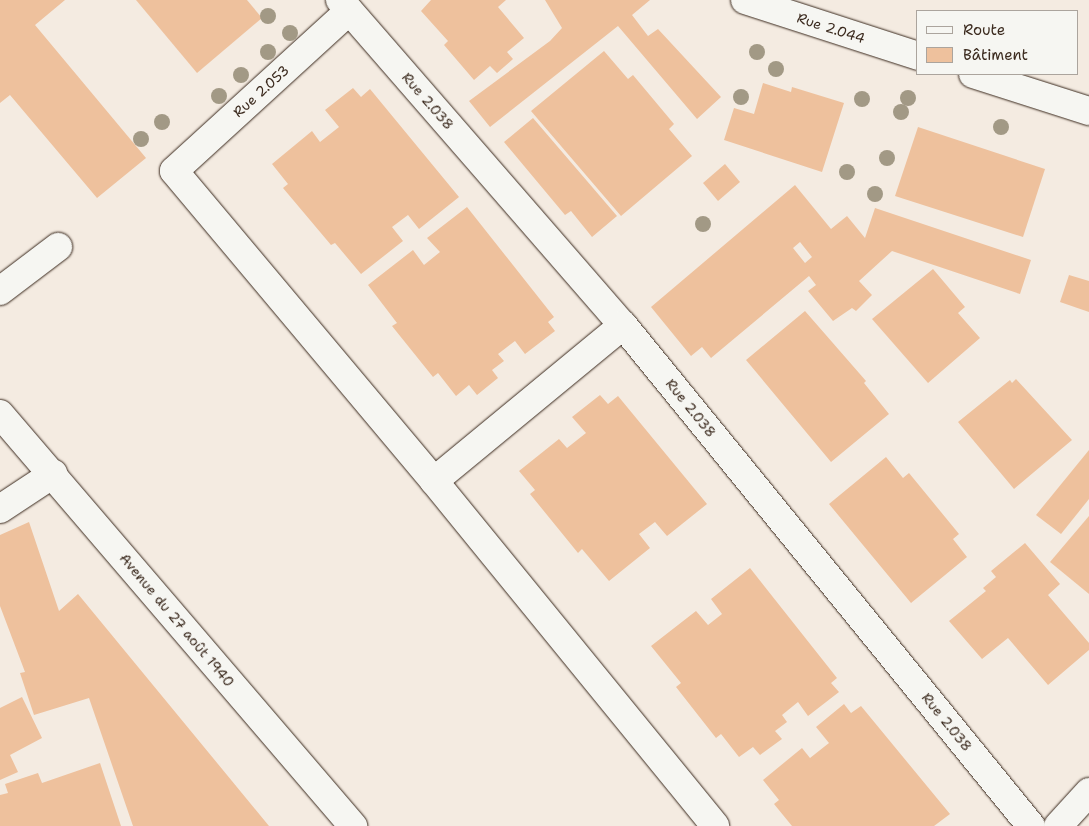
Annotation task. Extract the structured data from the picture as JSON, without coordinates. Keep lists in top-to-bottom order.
{
  "streets": {
    "street": [
      "Rue 2.044",
      "Rue 2.053",
      "Rue 2.038",
      "Avenue du 27 août 1940"
    ]
  },
  "crossings": [
    ["Rue 2.053", "Rue 2.038"]
  ],
  "legend": ["Route", "Bâtiment"]
}
